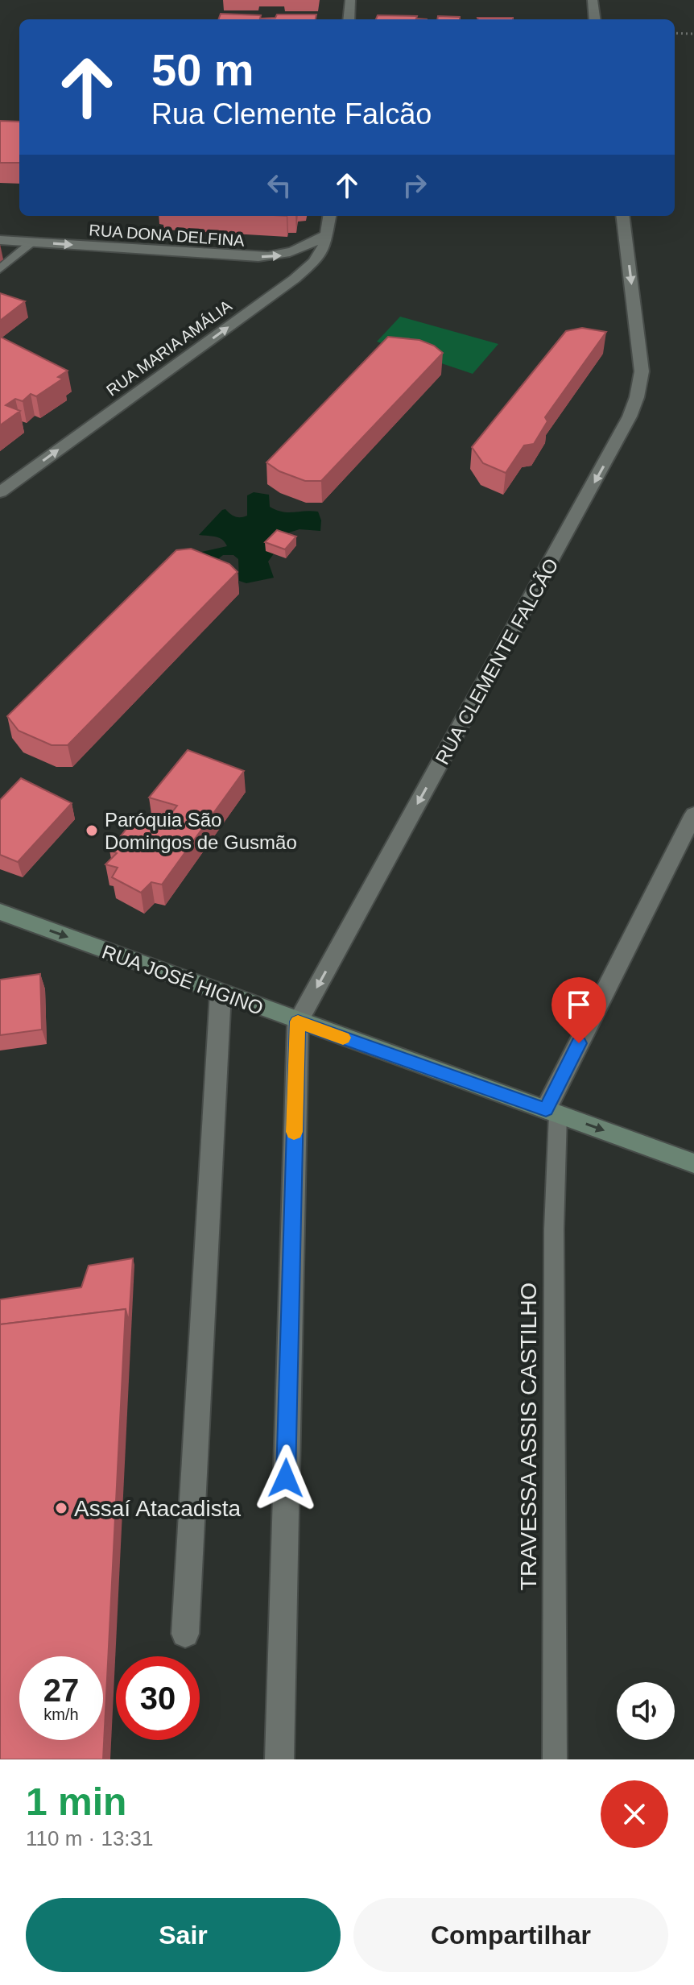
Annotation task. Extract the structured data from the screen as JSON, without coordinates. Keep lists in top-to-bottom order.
{
  "streets": {
    "street": [
      "RUA DONA DELFINA",
      "RUA MARIA AMÁLIA",
      "RUA CLEMENTE FALCÃO",
      "RUA JOSÉ HIGINO",
      "TRAVESSA ASSIS CASTILHO"
    ]
  },
  "crossings": [
    ["RUA DONA DELFINA", "RUA MARIA AMÁLIA"],
    ["RUA CLEMENTE FALCÃO", "RUA JOSÉ HIGINO"],
    ["RUA JOSÉ HIGINO", "TRAVESSA ASSIS CASTILHO"]
  ],
  "one_way": [
    "RUA DONA DELFINA",
    "RUA MARIA AMÁLIA",
    "RUA CLEMENTE FALCÃO",
    "RUA JOSÉ HIGINO"
  ],
  "places": ["Paróquia São Domingos de Gusmão", "Assaí Atacadista"],
  "page": {
    "turn": ["50 m", "Rua Clemente Falcão"],
    "speed": "27 km/h",
    "limit": "30",
    "heading": ["1 min", "110 m · 13:31"],
    "buttons": ["Sair", "Compartilhar"]
  }
}
